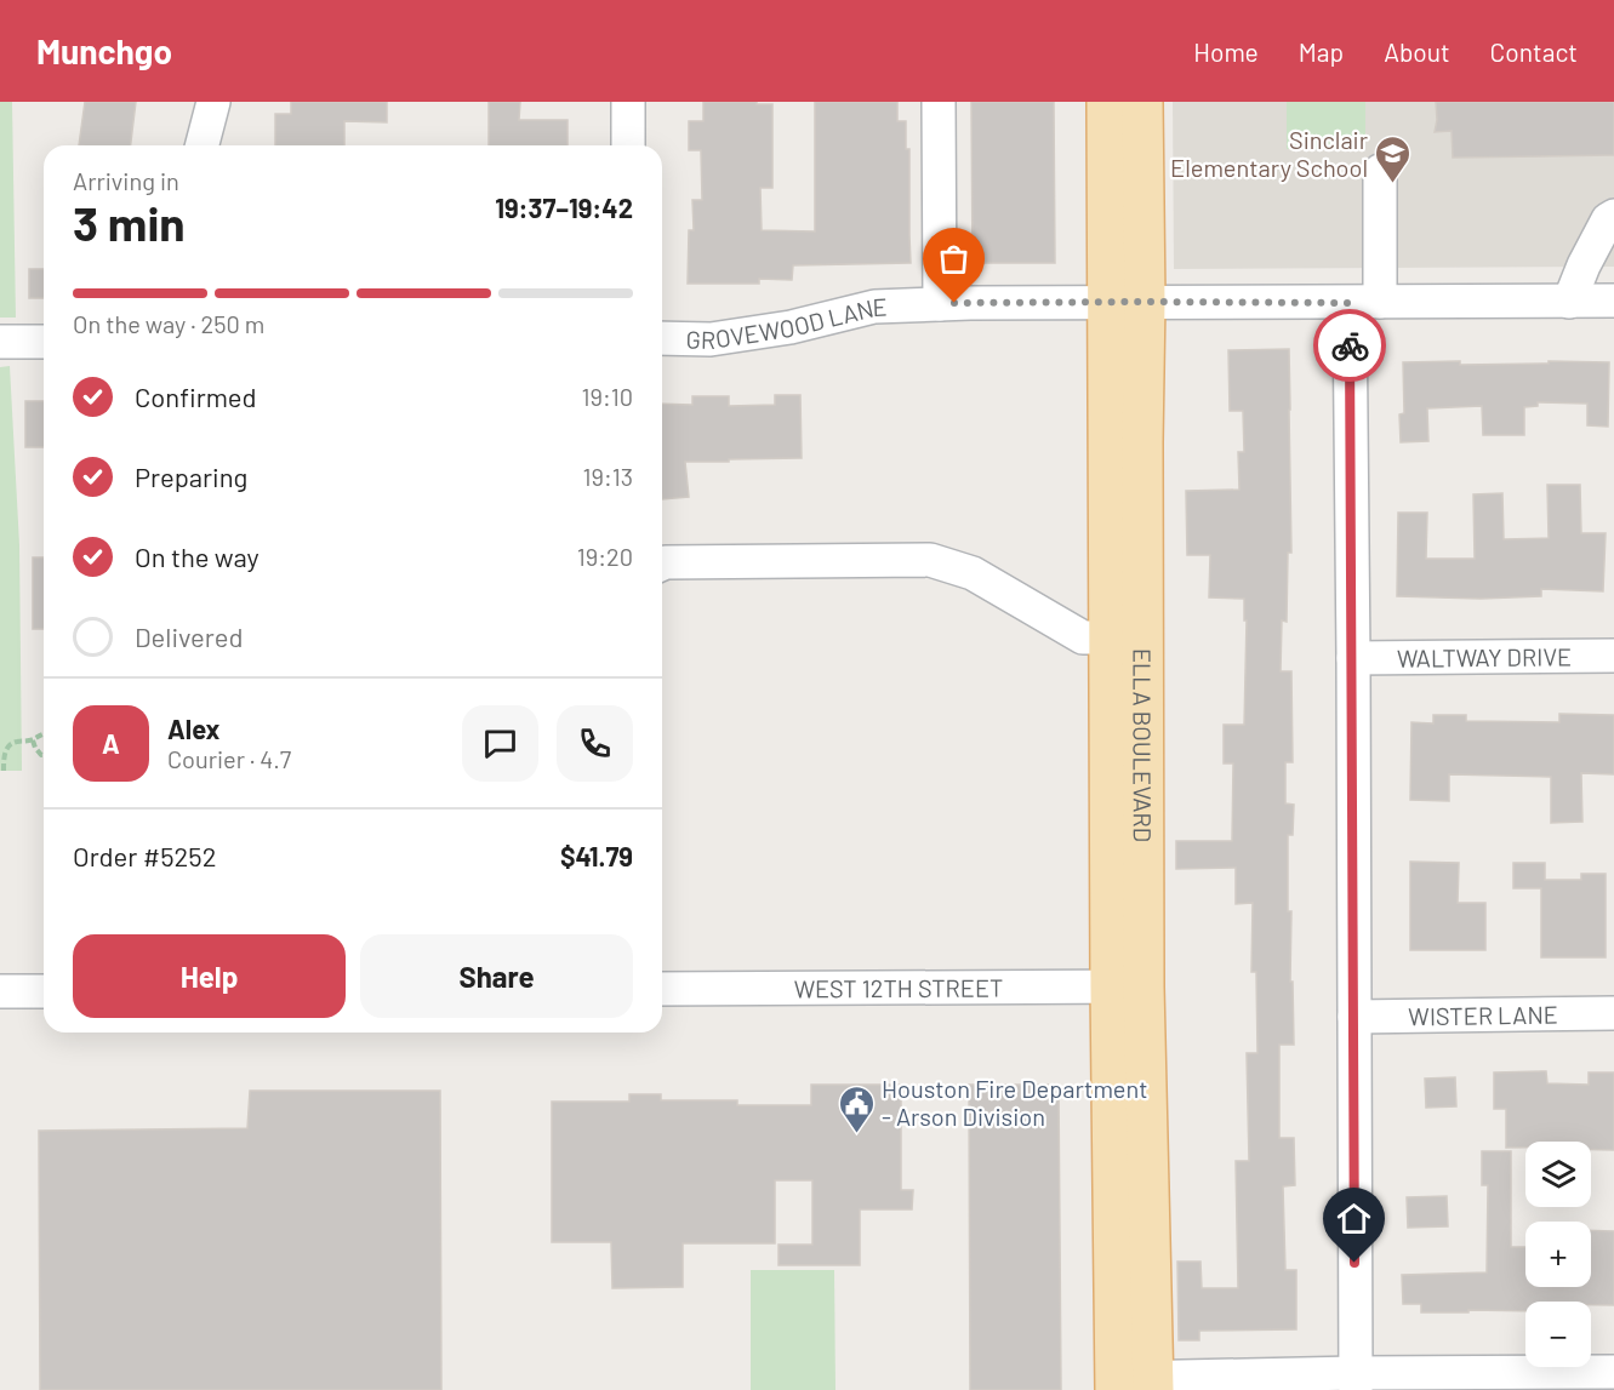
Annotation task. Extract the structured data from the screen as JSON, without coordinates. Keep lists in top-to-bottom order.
{
  "streets": {
    "main road": ["ELLA BOULEVARD"],
    "street": [
      "GROVEWOOD LANE",
      "WALTWAY DRIVE",
      "WEST 12TH STREET",
      "WISTER LANE"
    ]
  },
  "crossings": [
    ["GROVEWOOD LANE", "ELLA BOULEVARD"],
    ["ELLA BOULEVARD", "WEST 12TH STREET"]
  ],
  "places": {
    "school or university": ["Sinclair Elementary School"],
    "public building": ["Houston Fire Department - Arson Division"]
  },
  "page": {
    "header": "Munchgo",
    "nav": [
      "Home",
      "Map",
      "About",
      "Contact"
    ],
    "heading": ["3 min", "Arriving in", "19:37–19:42"],
    "panel": [
      "Alex",
      "Courier · 4.7",
      "Order #5252",
      "$41.79"
    ],
    "bar": "On the way · 250 m",
    "list": [
      ["Confirmed", "19:10"],
      ["Preparing", "19:13"],
      ["On the way", "19:20"],
      "Delivered"
    ],
    "round": "A",
    "buttons": ["Help", "Share"],
    "map_buttons": ["+", "−"]
  }
}
